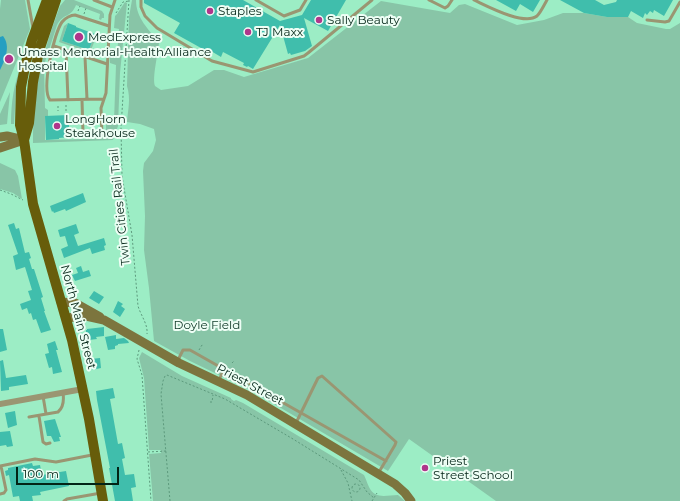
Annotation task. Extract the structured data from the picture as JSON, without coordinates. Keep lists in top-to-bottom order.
{
  "streets": {
    "main road": ["North Main Street", "Priest Street"],
    "path": ["Twin Cities Rail Trail"]
  },
  "crossings": [
    ["North Main Street", "Priest Street"]
  ],
  "parks": ["Doyle Field"],
  "places": [
    "Staples",
    "Sally Beauty",
    "TJ Maxx",
    "MedExpress",
    "Umass Memorial-HealthAlliance Hospital",
    "LongHorn Steakhouse",
    "Priest Street School"
  ],
  "scale_bar": "100 m"
}
